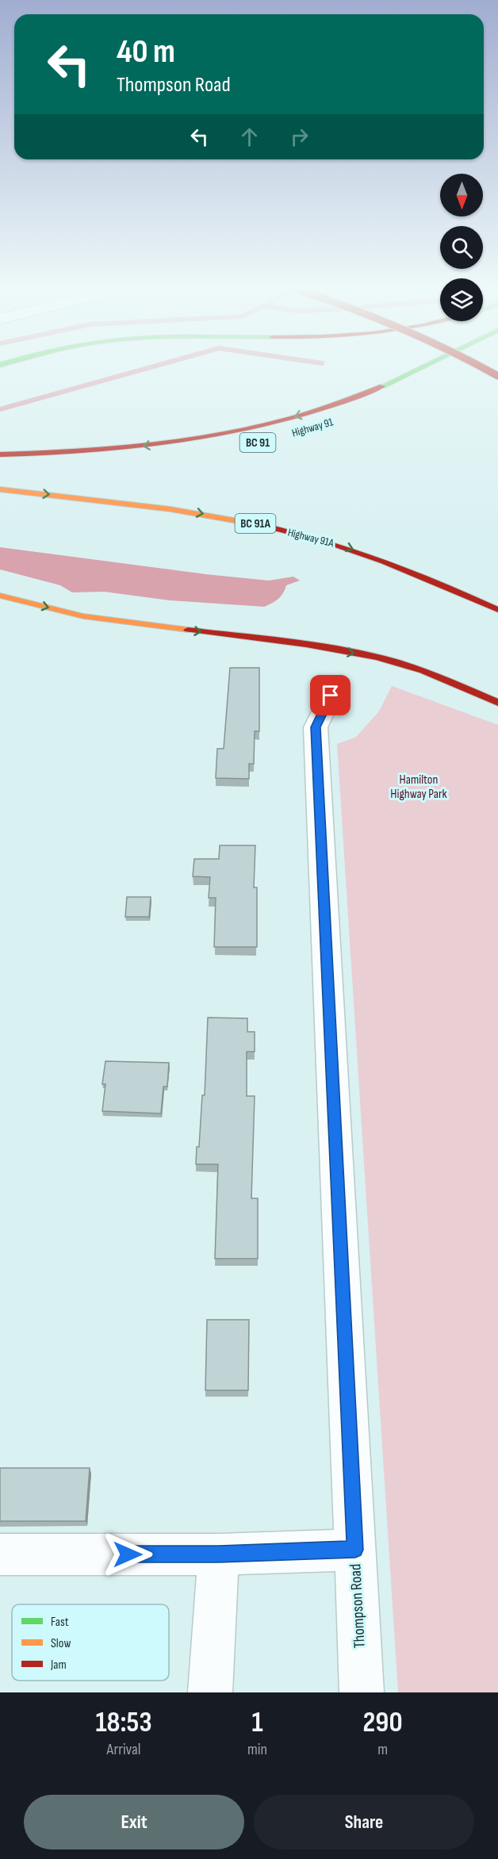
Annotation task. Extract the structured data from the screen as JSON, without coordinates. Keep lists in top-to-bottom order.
{
  "streets": {
    "highway": [
      "Highway 91",
      "BC 91",
      "BC 91A",
      "Highway 91A"
    ],
    "street": ["Thompson Road"]
  },
  "one_way": ["Highway 91", "Highway 91A"],
  "parks": ["Hamilton Highway Park"],
  "legend": ["Fast", "Slow", "Jam"],
  "north": "bottom",
  "page": {
    "turn": ["40 m", "Thompson Road"],
    "eta": [
      "18:53",
      "Arrival",
      "1",
      "min",
      "290",
      "m"
    ],
    "buttons": ["Exit", "Share"]
  }
}
